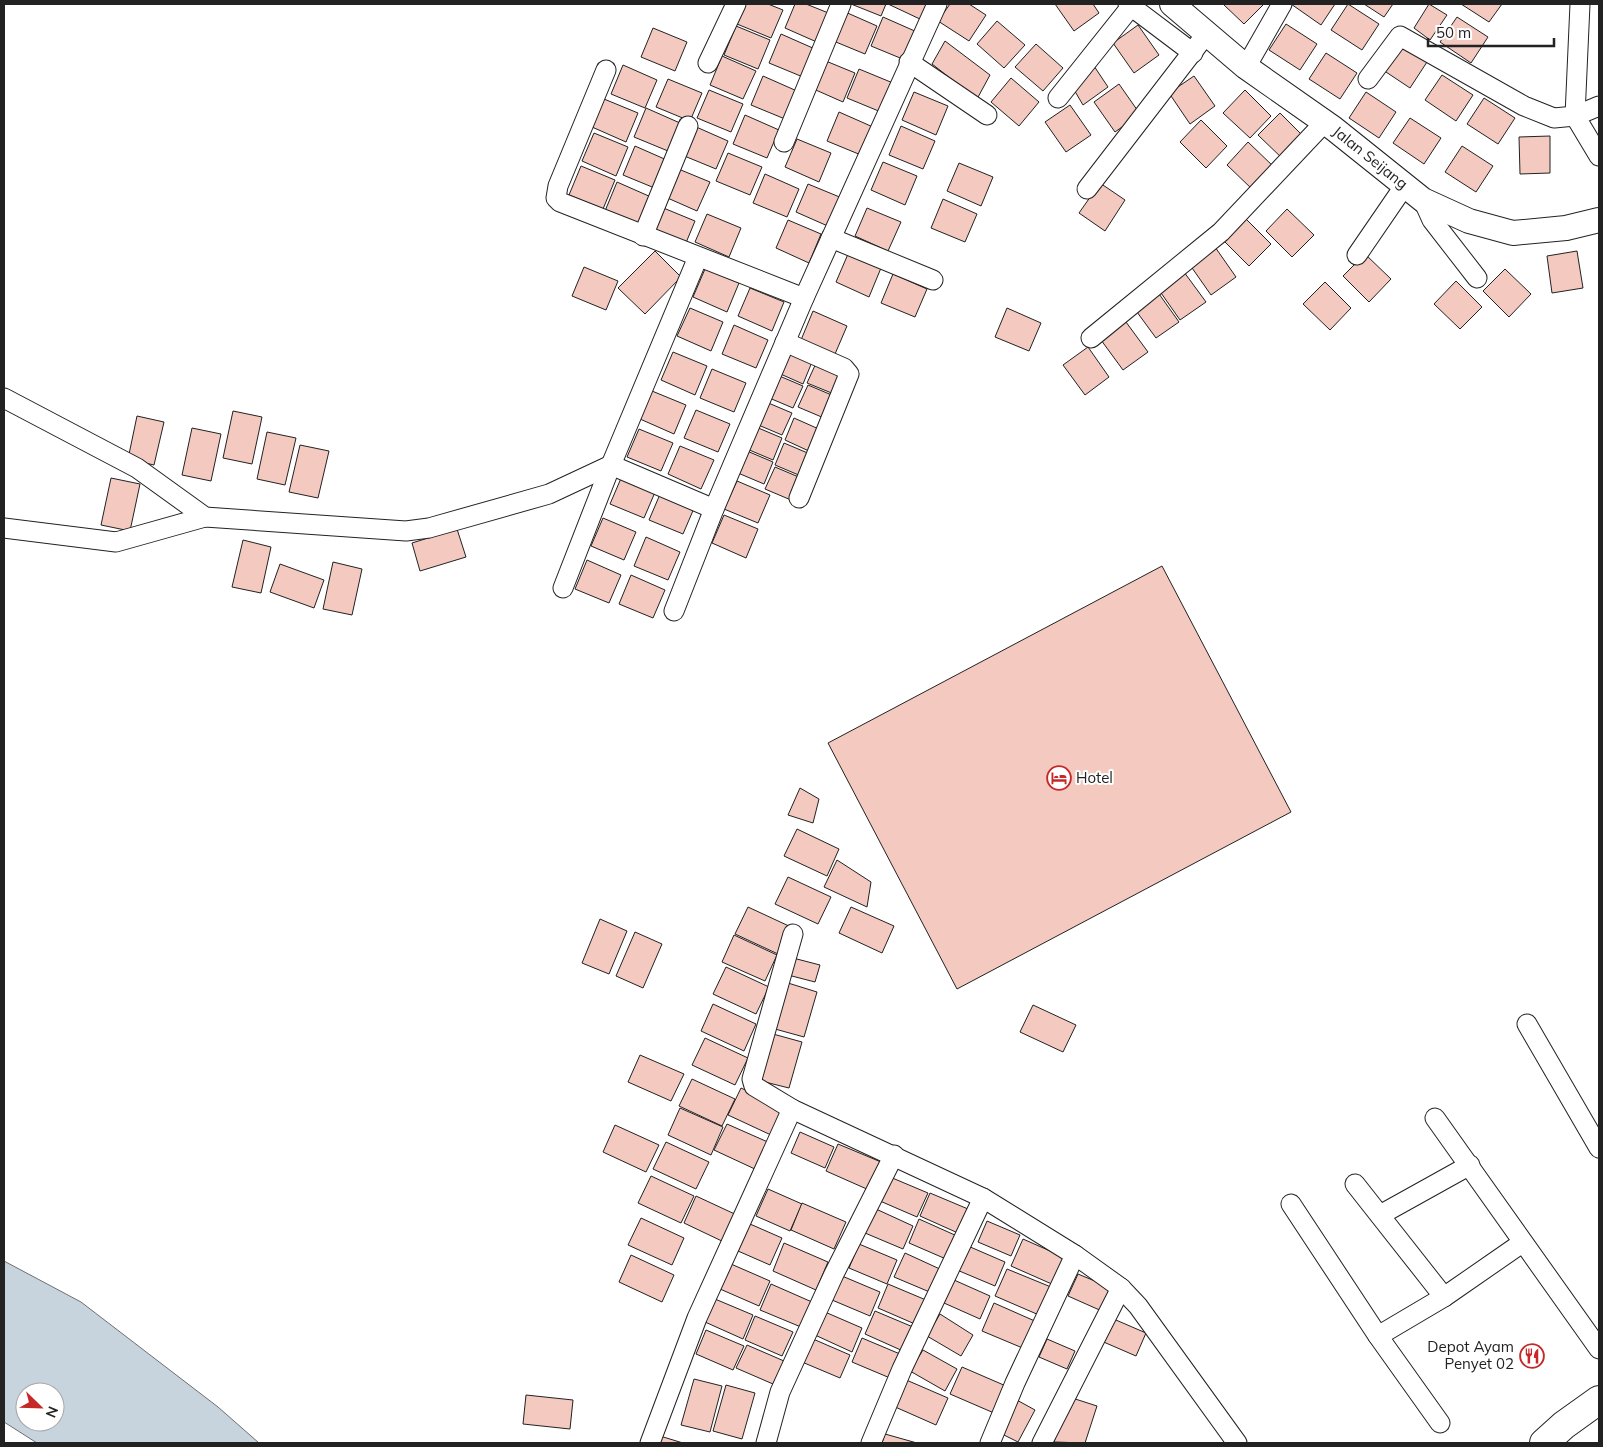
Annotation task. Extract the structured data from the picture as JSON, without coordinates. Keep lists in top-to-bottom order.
{
  "streets": {
    "main road": ["Jalan Seijang"]
  },
  "places": {
    "hotel": ["Hotel"],
    "restaurant": ["Depot Ayam Penyet 02"]
  },
  "scale_bar": "50 m",
  "north": "bottom right"
}
